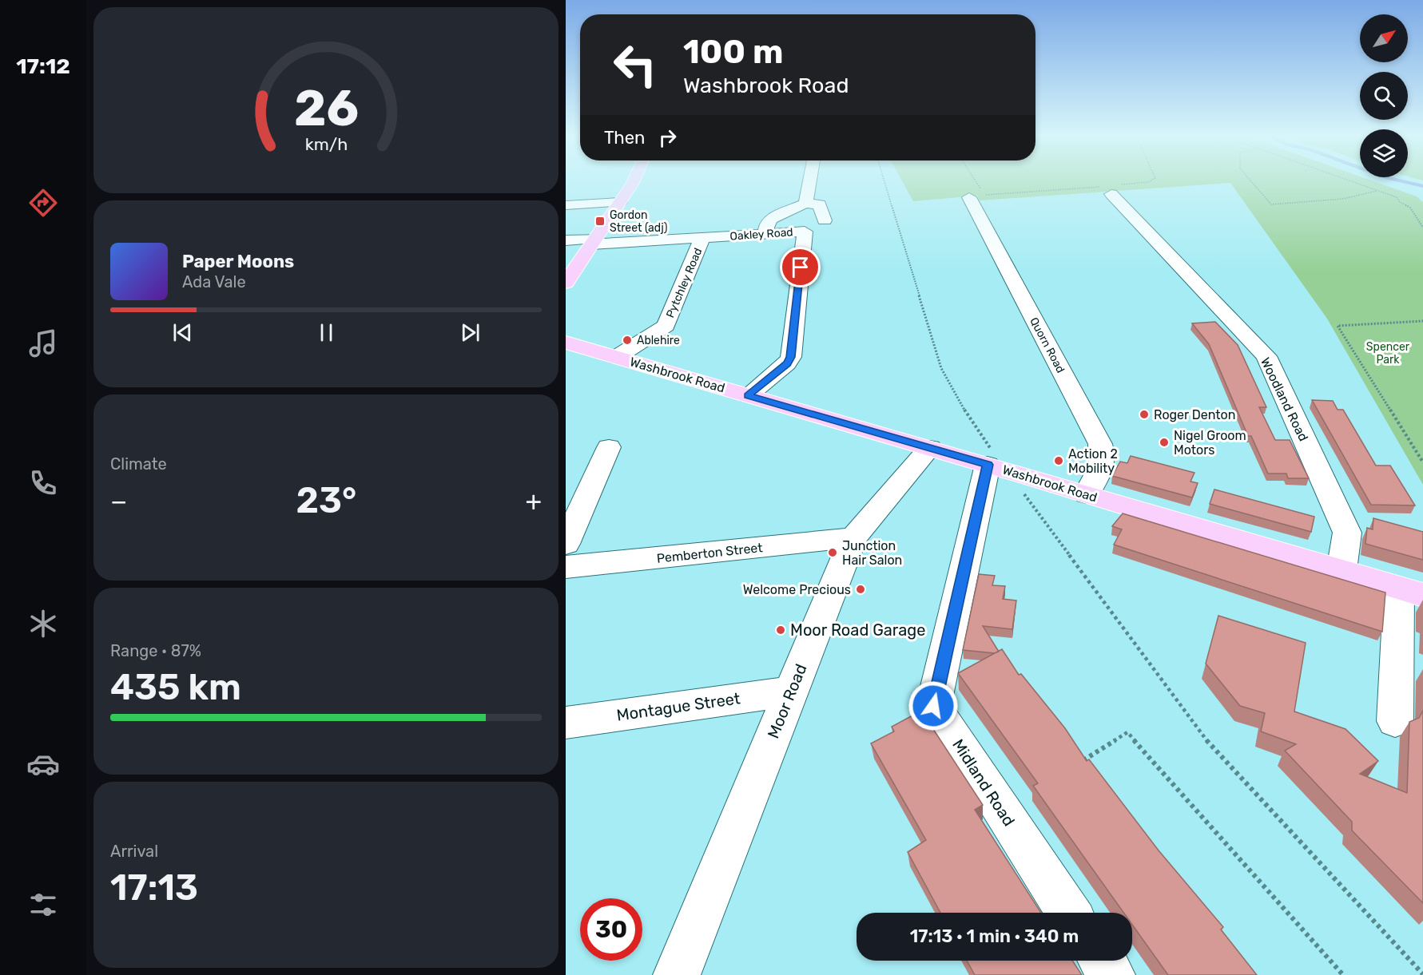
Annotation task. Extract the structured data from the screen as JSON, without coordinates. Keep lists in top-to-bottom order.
{
  "streets": {
    "main road": ["Washbrook Road"],
    "street": [
      "Oakley Road",
      "Pytchley Road",
      "Quorn Road",
      "Woodland Road",
      "Pemberton Street",
      "Moor Road",
      "Montague Street",
      "Midland Road"
    ]
  },
  "crossings": [
    ["Oakley Road", "Pytchley Road"],
    ["Oakley Road", "Washbrook Road"],
    ["Pytchley Road", "Washbrook Road"],
    ["Quorn Road", "Washbrook Road"],
    ["Washbrook Road", "Woodland Road"],
    ["Washbrook Road", "Moor Road"],
    ["Washbrook Road", "Midland Road"],
    ["Pemberton Street", "Moor Road"],
    ["Moor Road", "Montague Street"]
  ],
  "parks": ["Spencer Park"],
  "places": {
    "transit": ["Gordon Street (adj)"],
    "other": [
      "Ablehire",
      "Roger Denton",
      "Nigel Groom Motors",
      "Action 2 Mobility",
      "Junction Hair Salon",
      "Welcome Precious",
      "Moor Road Garage"
    ]
  },
  "north": "top right",
  "page": {
    "tabs": "17:12",
    "turn": ["100 m", "Washbrook Road"],
    "then": "Then",
    "song": ["Paper Moons", "Ada Vale"],
    "tile": [
      "Climate",
      ["Range · 87%", "435 km"],
      ["Arrival", "17:13"]
    ],
    "heat": ["−", "23°", "+"],
    "limit": "30",
    "trip": "17:13 · 1 min · 340 m",
    "gauge": ["26", "km/h"]
  }
}
